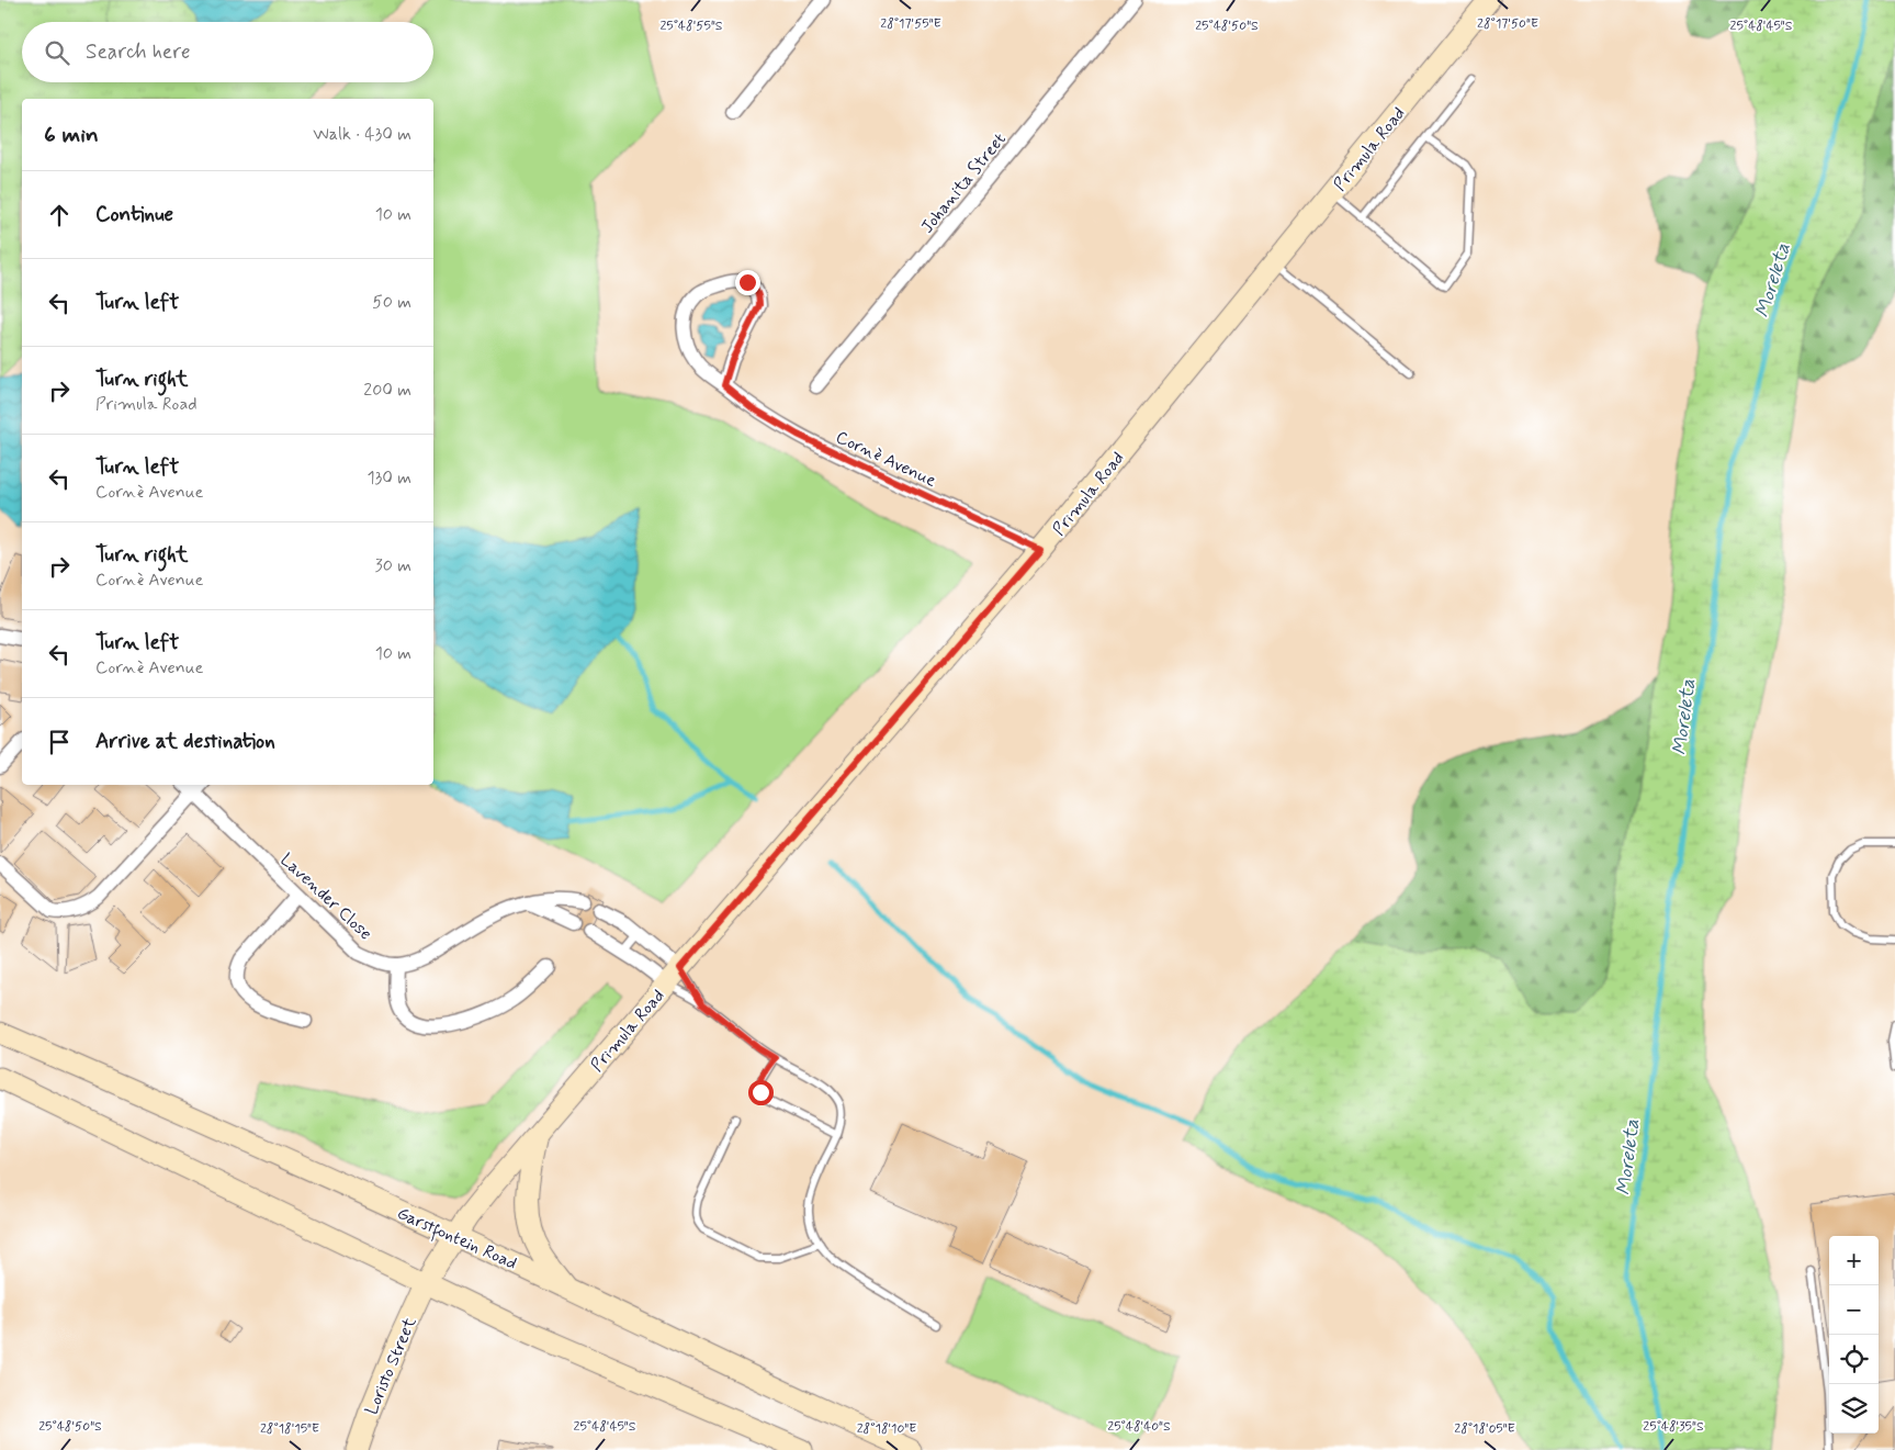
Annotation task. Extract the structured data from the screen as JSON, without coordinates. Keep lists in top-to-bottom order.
{
  "streets": {
    "main road": ["Primula Road", "Garstfontein Road", "Loristo Street"],
    "street": ["Johanita Street", "Cornè Avenue", "Lavender Close"]
  },
  "crossings": [
    ["Primula Road", "Cornè Avenue"],
    ["Primula Road", "Garstfontein Road"],
    ["Primula Road", "Loristo Street"]
  ],
  "water": ["Moreleta"],
  "page": {
    "search": "Search here",
    "heading": ["6 min", "Walk · 430 m"],
    "list": [
      ["Continue", "10 m"],
      ["Turn left", "50 m"],
      ["Turn right", "Primula Road", "200 m"],
      ["Turn left", "Cornè Avenue", "130 m"],
      ["Turn right", "Cornè Avenue", "30 m"],
      ["Turn left", "Cornè Avenue", "10 m"],
      "Arrive at destination"
    ],
    "map_buttons": ["+", "−"]
  },
  "coordinates": [
    "28°17'55\"E",
    "28°17'50\"E",
    "25°48'55\"S",
    "25°48'50\"S",
    "25°48'45\"S",
    "25°48'40\"S",
    "25°48'35\"S",
    "28°18'15\"E",
    "28°18'10\"E",
    "28°18'05\"E"
  ]
}
